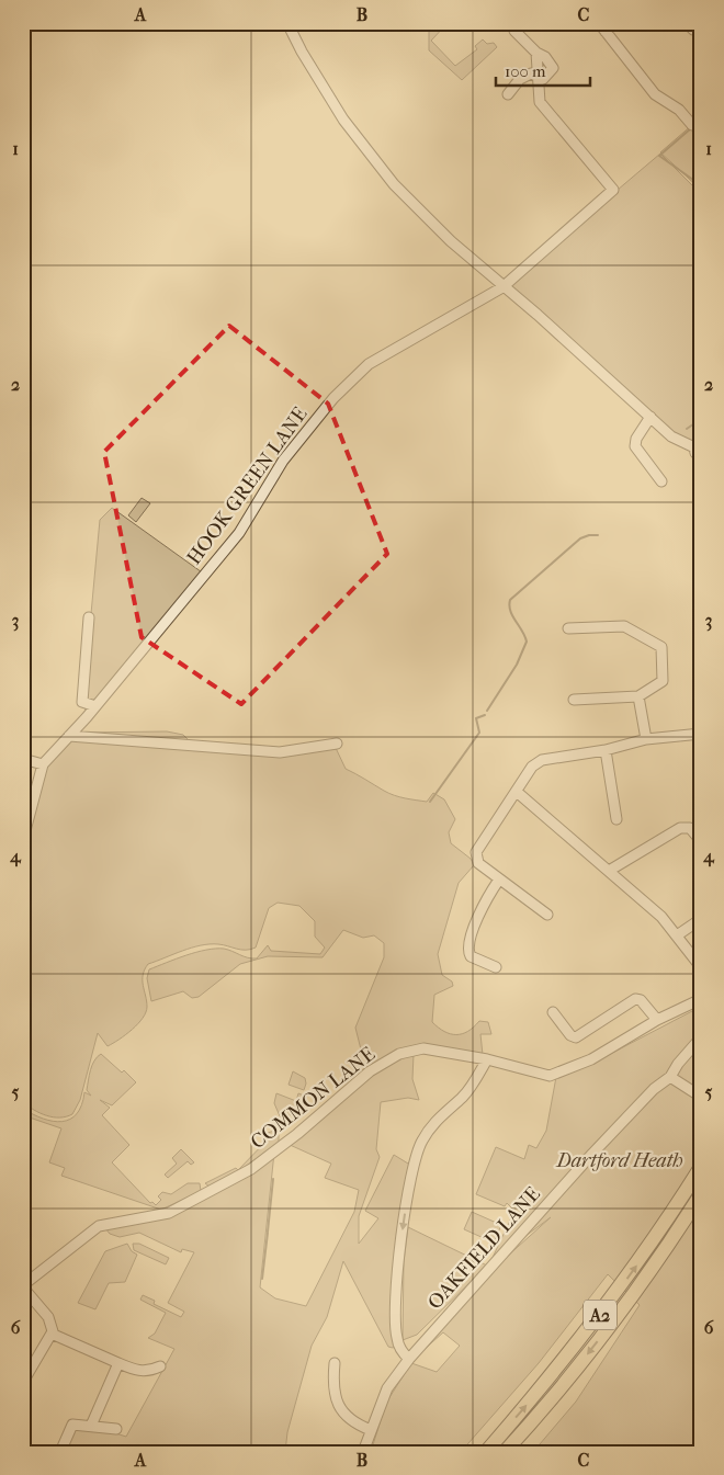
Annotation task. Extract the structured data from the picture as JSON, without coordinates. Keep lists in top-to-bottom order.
{
  "streets": {
    "highway": ["A2"],
    "street": ["HOOK GREEN LANE", "COMMON LANE", "OAKFIELD LANE"]
  },
  "parks": ["Dartford Heath"],
  "scale_bar": "100 m",
  "grid": {
    "columns": ["A", "B", "C"],
    "rows": [
      "1",
      "2",
      "3",
      "4",
      "5",
      "6"
    ]
  }
}
